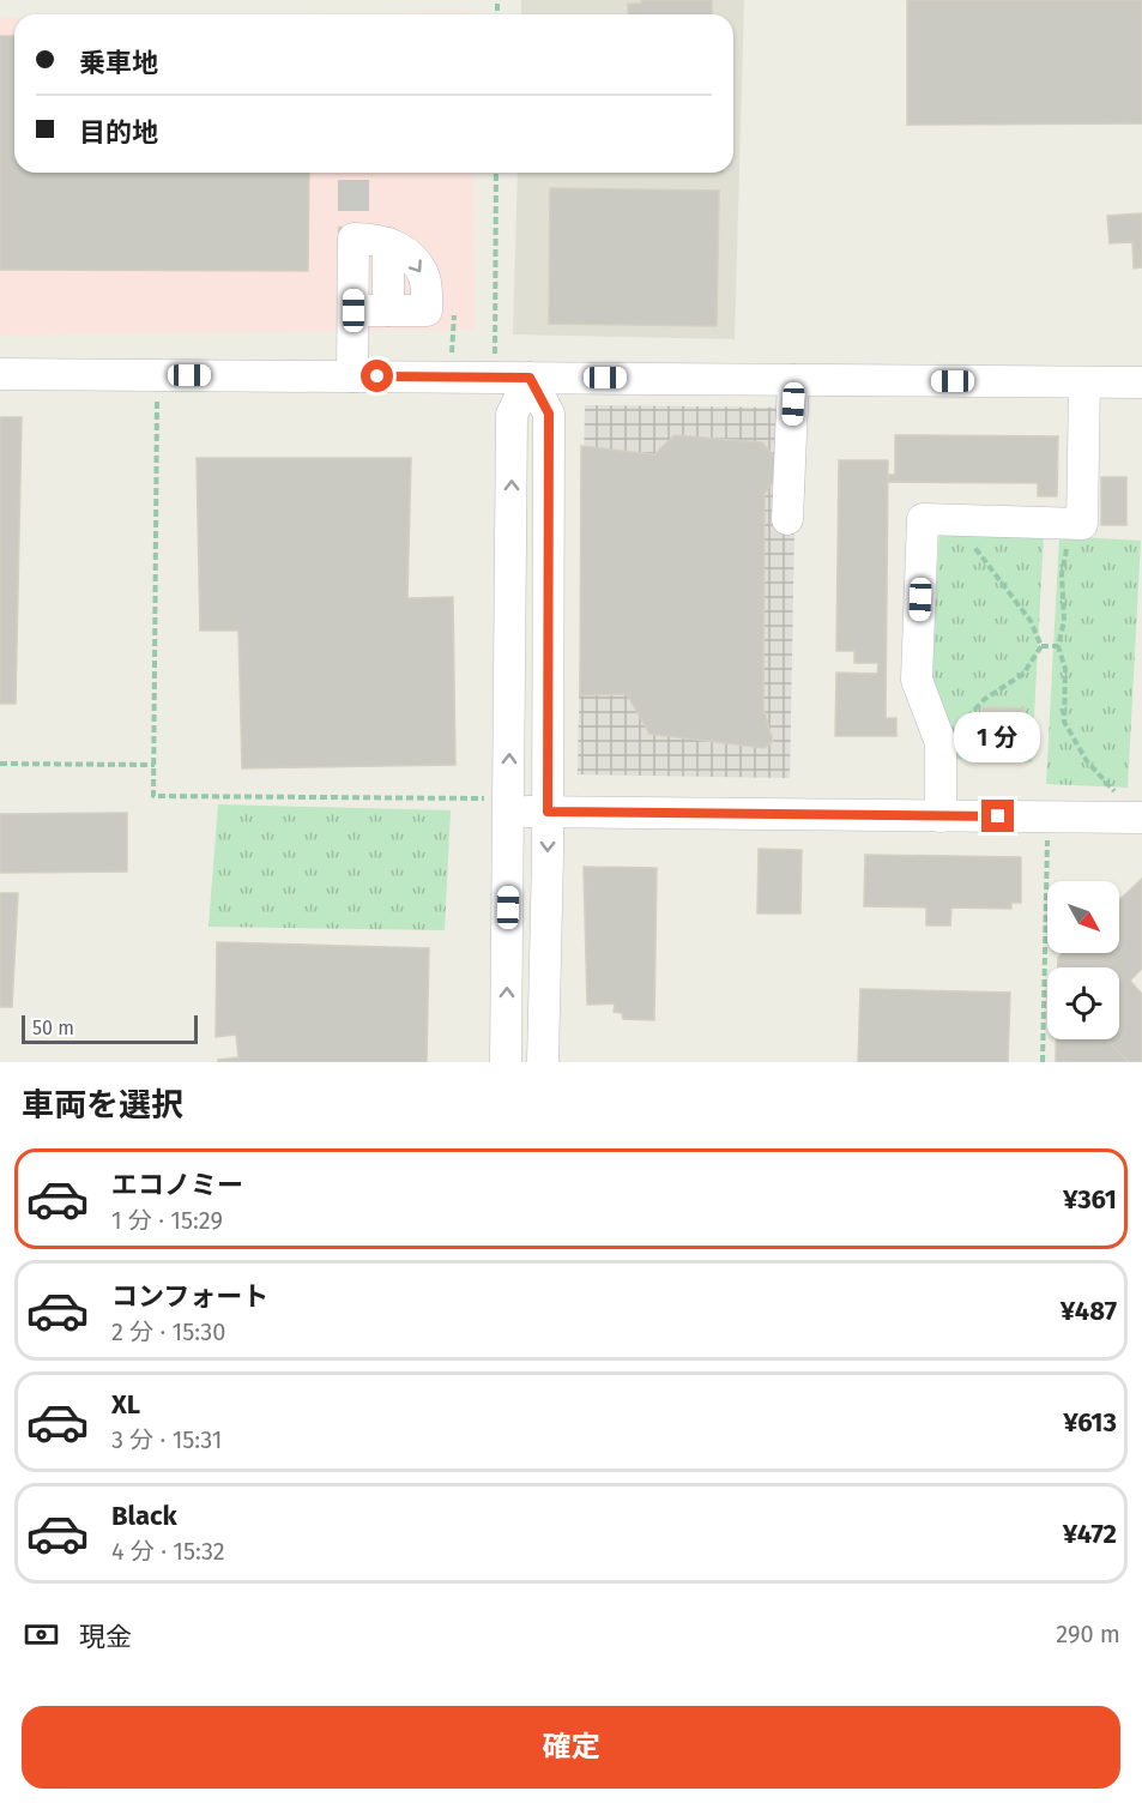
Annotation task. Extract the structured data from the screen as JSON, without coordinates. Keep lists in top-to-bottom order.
{
  "scale_bar": "50 m",
  "north": "bottom right",
  "page": {
    "banner": ["乗車地", "目的地"],
    "bubble": "1 分",
    "scale": "50 m",
    "heading": "車両を選択",
    "list": [
      {
        "name": "エコノミー",
        "note": "1 分 · 15:29",
        "value": "¥361"
      },
      {
        "name": "コンフォート",
        "note": "2 分 · 15:30",
        "value": "¥487"
      },
      {
        "name": "XL",
        "note": "3 分 · 15:31",
        "value": "¥613"
      },
      {
        "name": "Black",
        "note": "4 分 · 15:32",
        "value": "¥472"
      }
    ],
    "pay": ["現金", "290 m"],
    "buttons": "確定"
  }
}
